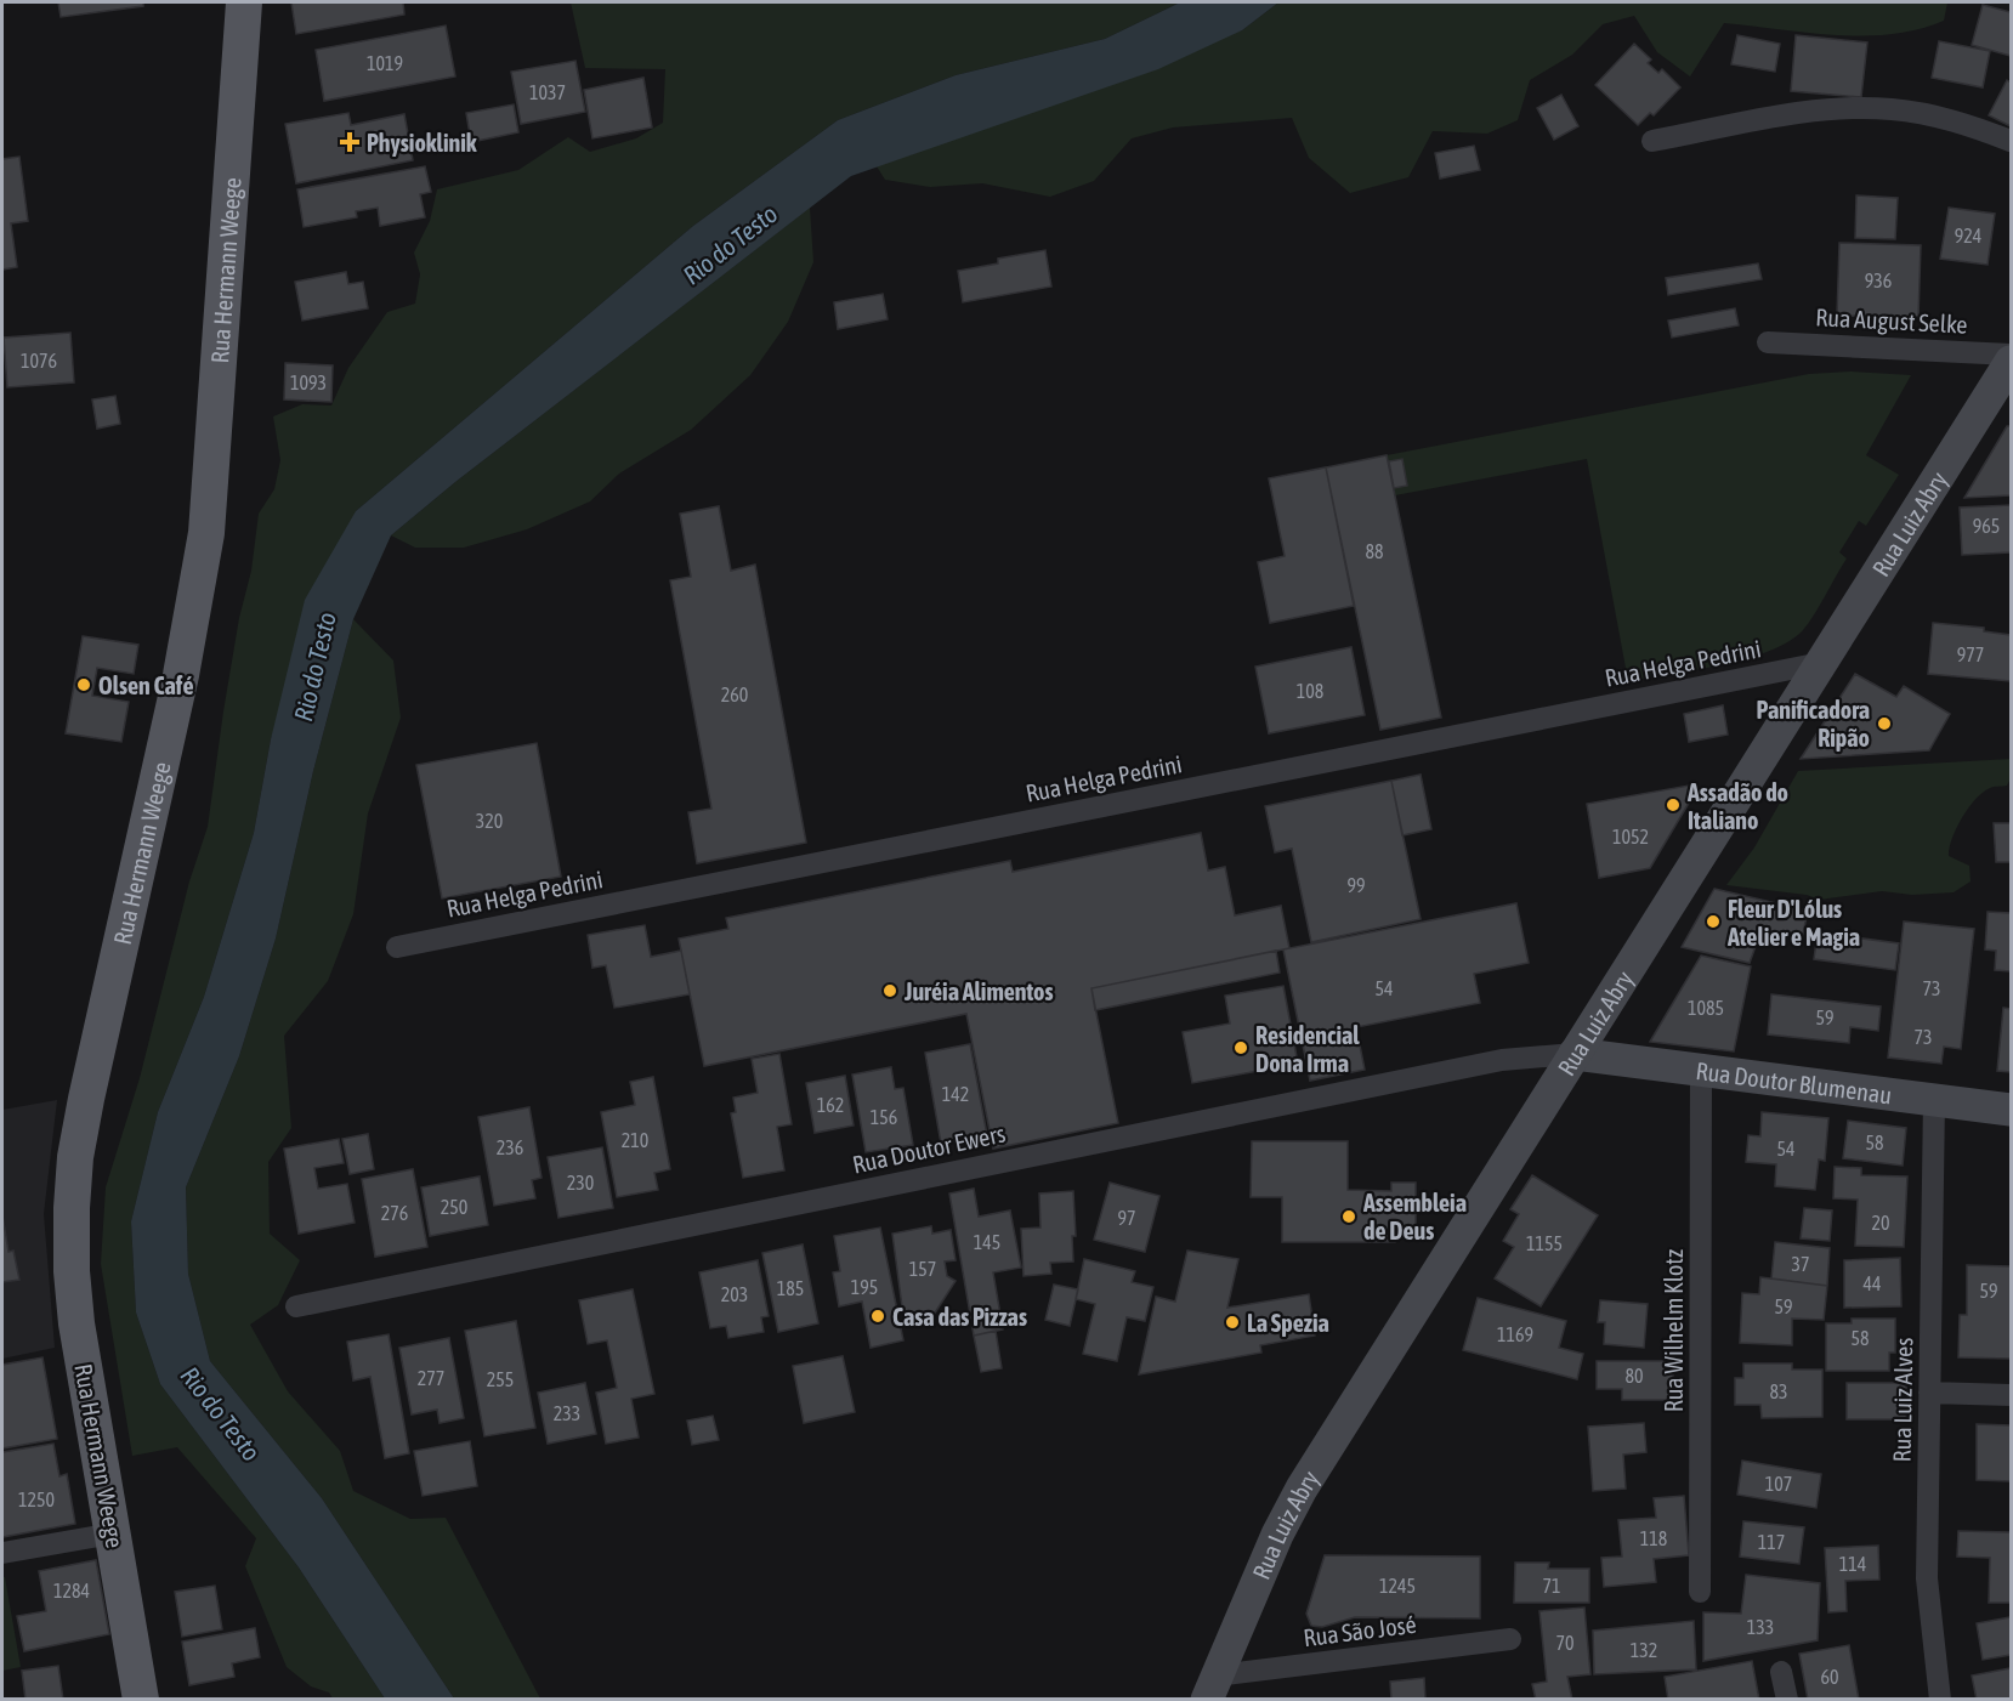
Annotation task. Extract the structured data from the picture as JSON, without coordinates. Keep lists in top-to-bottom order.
{
  "streets": {
    "main road": ["Rua Hermann Weege", "Rua Luiz Abry", "Rua Doutor Blumenau"],
    "street": [
      "Rua August Selke",
      "Rua Helga Pedrini",
      "Rua Doutor Ewers",
      "Rua Wilhelm Klotz",
      "Rua Luiz Alves",
      "Rua São José"
    ]
  },
  "crossings": [
    ["Rua Luiz Abry", "Rua Helga Pedrini"],
    ["Rua Luiz Abry", "Rua Doutor Blumenau"],
    ["Rua Luiz Abry", "Rua Doutor Ewers"],
    ["Rua Luiz Abry", "Rua São José"],
    ["Rua Doutor Blumenau", "Rua Doutor Ewers"],
    ["Rua Doutor Blumenau", "Rua Wilhelm Klotz"],
    ["Rua Doutor Blumenau", "Rua Luiz Alves"]
  ],
  "water": ["Rio do Testo"],
  "places": {
    "health": ["Physioklinik"],
    "other": [
      "Olsen Café",
      "Panificadora Ripão",
      "Assadão do Italiano",
      "Fleur D'Lólus Atelier e Magia",
      "Juréia Alimentos",
      "Residencial Dona Irma",
      "Assembleia de Deus",
      "Casa das Pizzas",
      "La Spezia"
    ]
  },
  "house_numbers": [
    "1019",
    "1037",
    "924",
    "936",
    "1076",
    "1093",
    "965",
    "88",
    "977",
    "108",
    "260",
    "320",
    "1052",
    "99",
    "54",
    "73",
    "1085",
    "59",
    "73",
    "142",
    "162",
    "156",
    "210",
    "58",
    "236",
    "54",
    "230",
    "250",
    "276",
    "97",
    "20",
    "145",
    "1155",
    "37",
    "157",
    "44",
    "195",
    "185",
    "59",
    "203",
    "59",
    "1169",
    "58",
    "80",
    "277",
    "255",
    "83",
    "233",
    "107",
    "1250",
    "118",
    "117",
    "114",
    "1245",
    "71",
    "1284",
    "133",
    "70",
    "132",
    "60"
  ]
}
